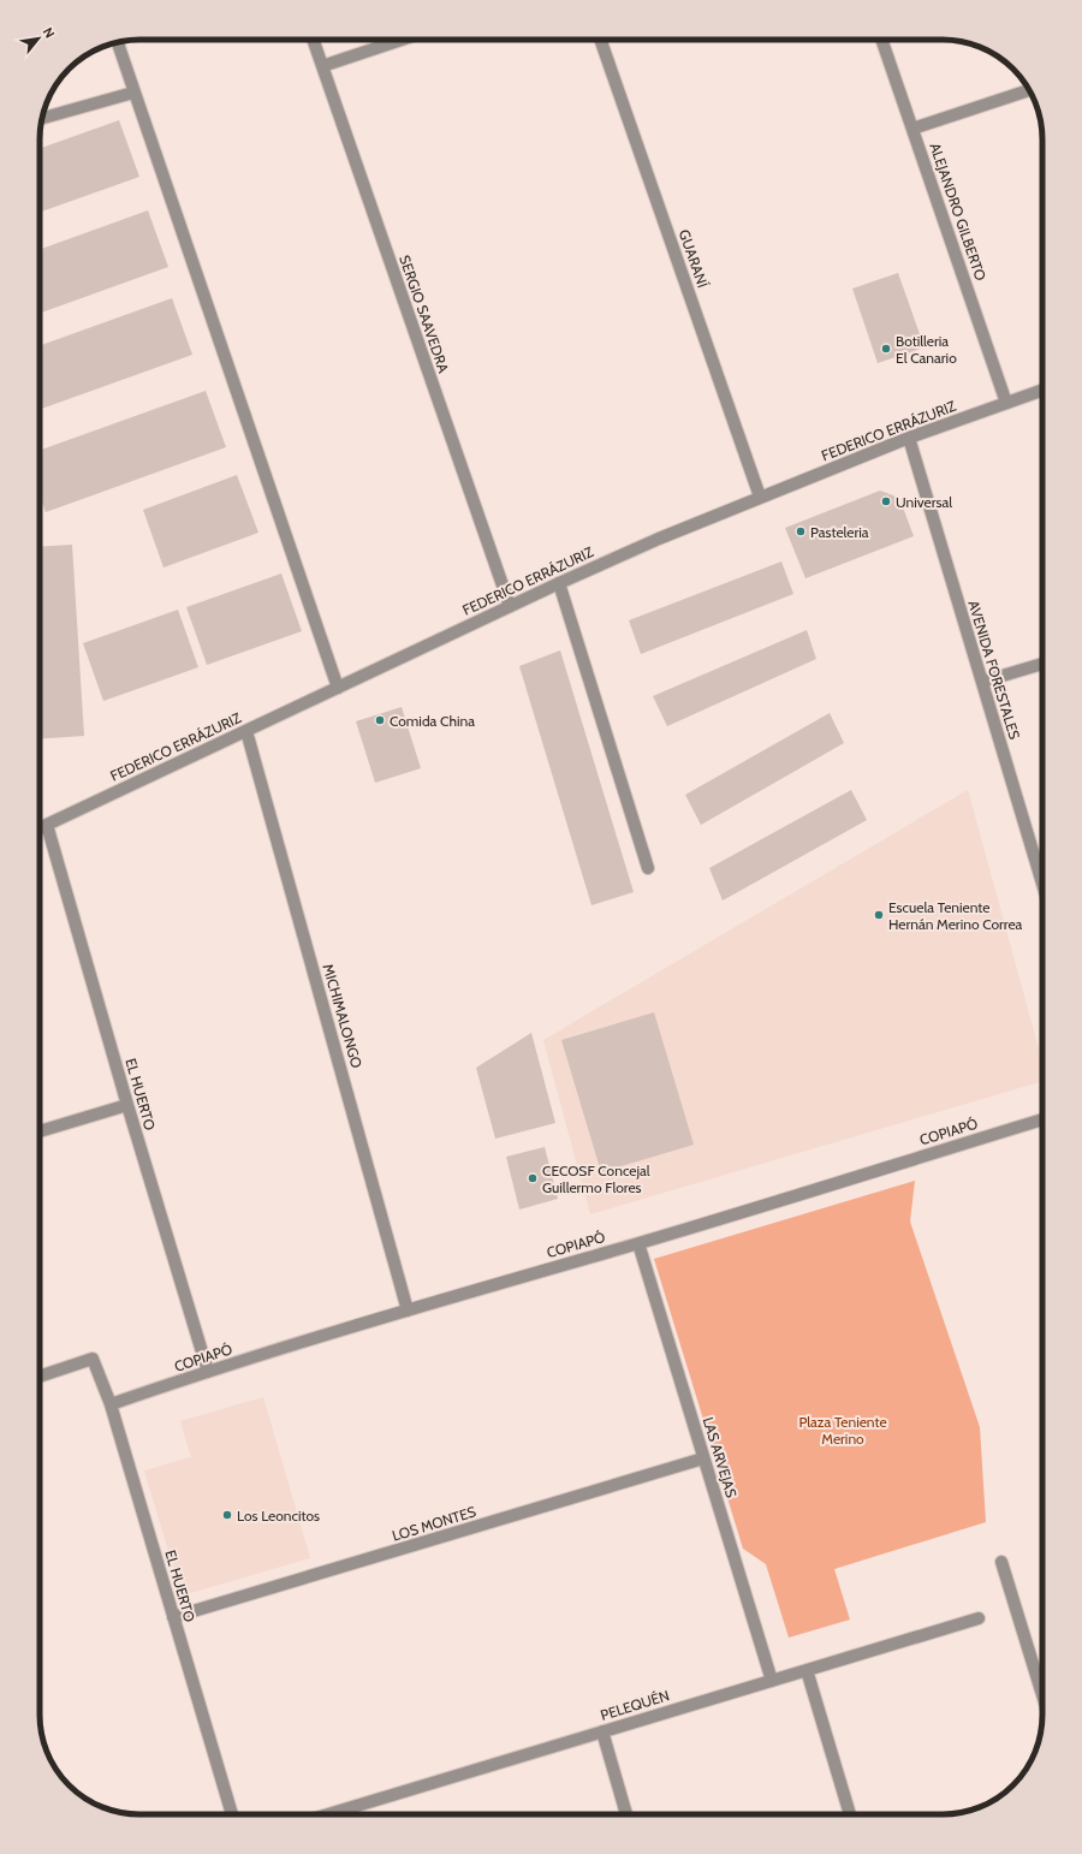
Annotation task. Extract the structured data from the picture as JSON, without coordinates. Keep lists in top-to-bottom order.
{
  "streets": {
    "street": [
      "ALEJANDRO GILBERTO",
      "GUARANÍ",
      "SERGIO SAAVEDRA",
      "FEDERICO ERRÁZURIZ",
      "AVENIDA FORESTALES",
      "MICHIMALONGO",
      "EL HUERTO",
      "COPIAPÓ",
      "LAS ARVEJAS",
      "LOS MONTES",
      "PELEQUÉN"
    ]
  },
  "crossings": [
    ["ALEJANDRO GILBERTO", "FEDERICO ERRÁZURIZ"],
    ["GUARANÍ", "FEDERICO ERRÁZURIZ"],
    ["SERGIO SAAVEDRA", "FEDERICO ERRÁZURIZ"],
    ["FEDERICO ERRÁZURIZ", "AVENIDA FORESTALES"],
    ["FEDERICO ERRÁZURIZ", "MICHIMALONGO"],
    ["FEDERICO ERRÁZURIZ", "EL HUERTO"],
    ["MICHIMALONGO", "COPIAPÓ"],
    ["EL HUERTO", "COPIAPÓ"],
    ["EL HUERTO", "LOS MONTES"],
    ["COPIAPÓ", "LAS ARVEJAS"],
    ["LAS ARVEJAS", "LOS MONTES"],
    ["LAS ARVEJAS", "PELEQUÉN"]
  ],
  "parks": ["Plaza Teniente Merino"],
  "places": [
    "Botilleria El Canario",
    "Universal",
    "Pasteleria",
    "Comida China",
    "Escuela Teniente Hernán Merino Correa",
    "CECOSF Concejal Guillermo Flores",
    "Los Leoncitos"
  ],
  "north": "top right"
}
